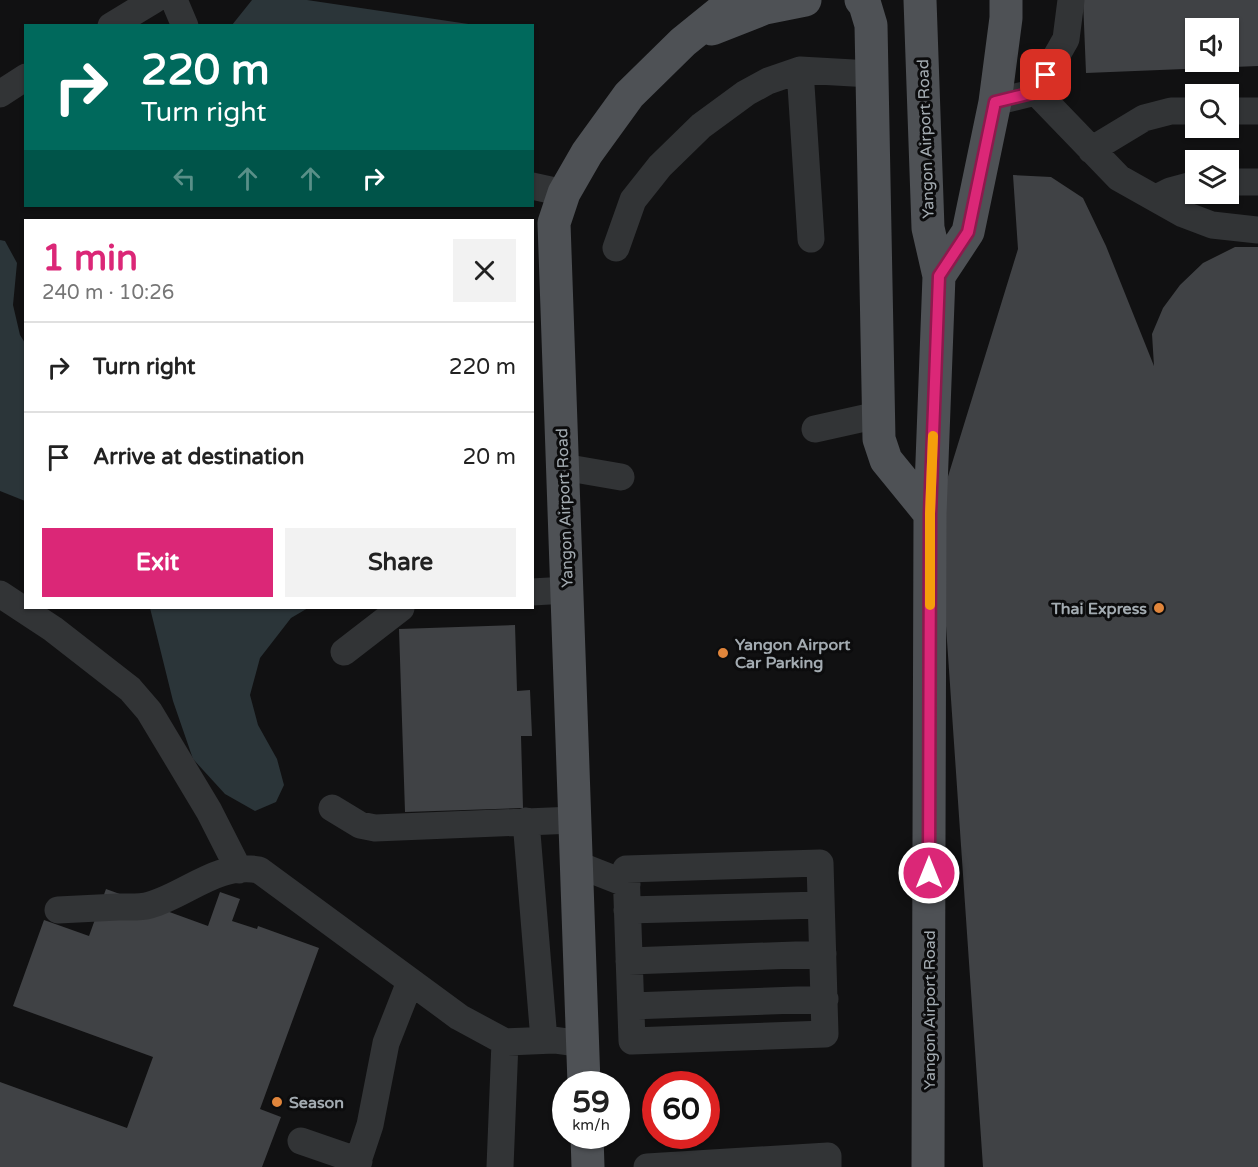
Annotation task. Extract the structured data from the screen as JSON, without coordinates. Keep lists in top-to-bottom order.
{
  "streets": {
    "main road": ["Yangon Airport Road"]
  },
  "places": ["Thai Express", "Yangon Airport Car Parking", "Season"],
  "page": {
    "turn": ["220 m", "Turn right"],
    "heading": ["1 min", "240 m · 10:26"],
    "list": [
      {
        "name": "Turn right",
        "value": "220 m"
      },
      {
        "name": "Arrive at destination",
        "value": "20 m"
      }
    ],
    "buttons": ["Exit", "Share"],
    "speed": "59 km/h",
    "limit": "60"
  }
}
